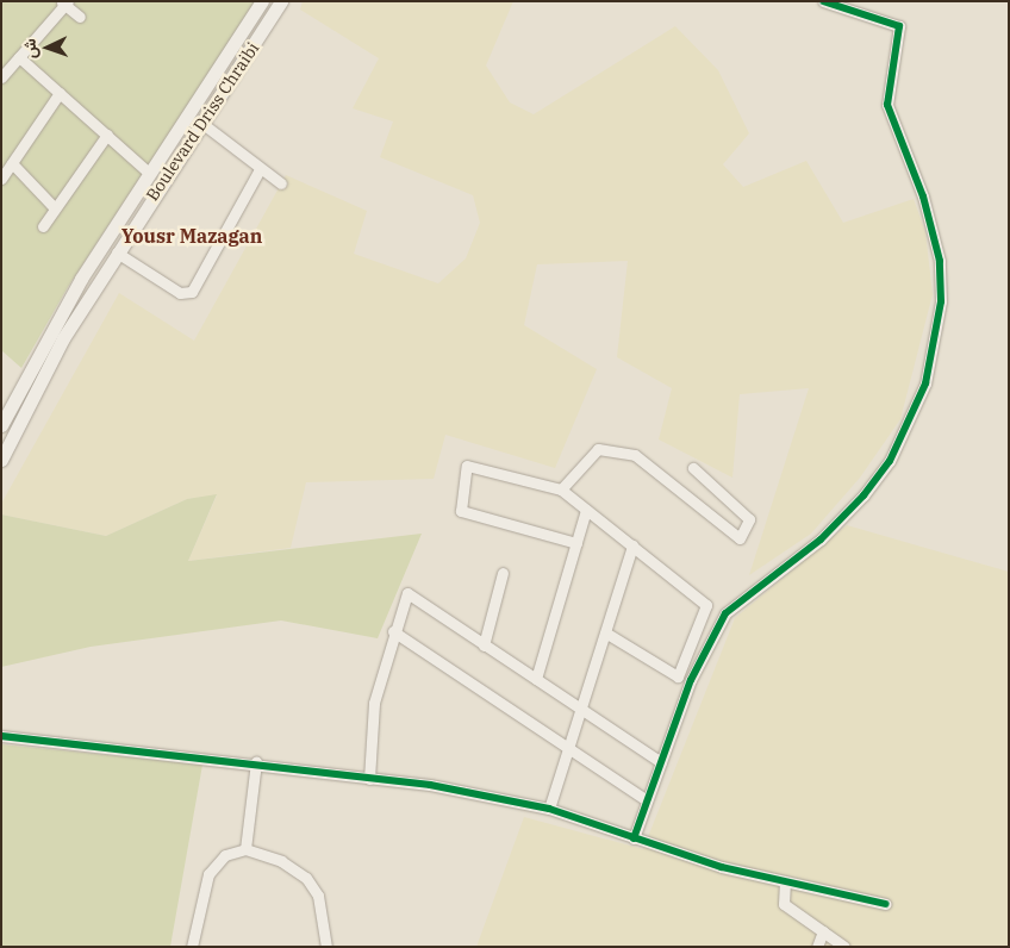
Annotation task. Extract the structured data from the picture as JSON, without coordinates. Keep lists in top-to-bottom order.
{
  "streets": {
    "main road": ["Boulevard Driss Chraibi"]
  },
  "districts": ["Yousr Mazagan"],
  "north": "left"
}
